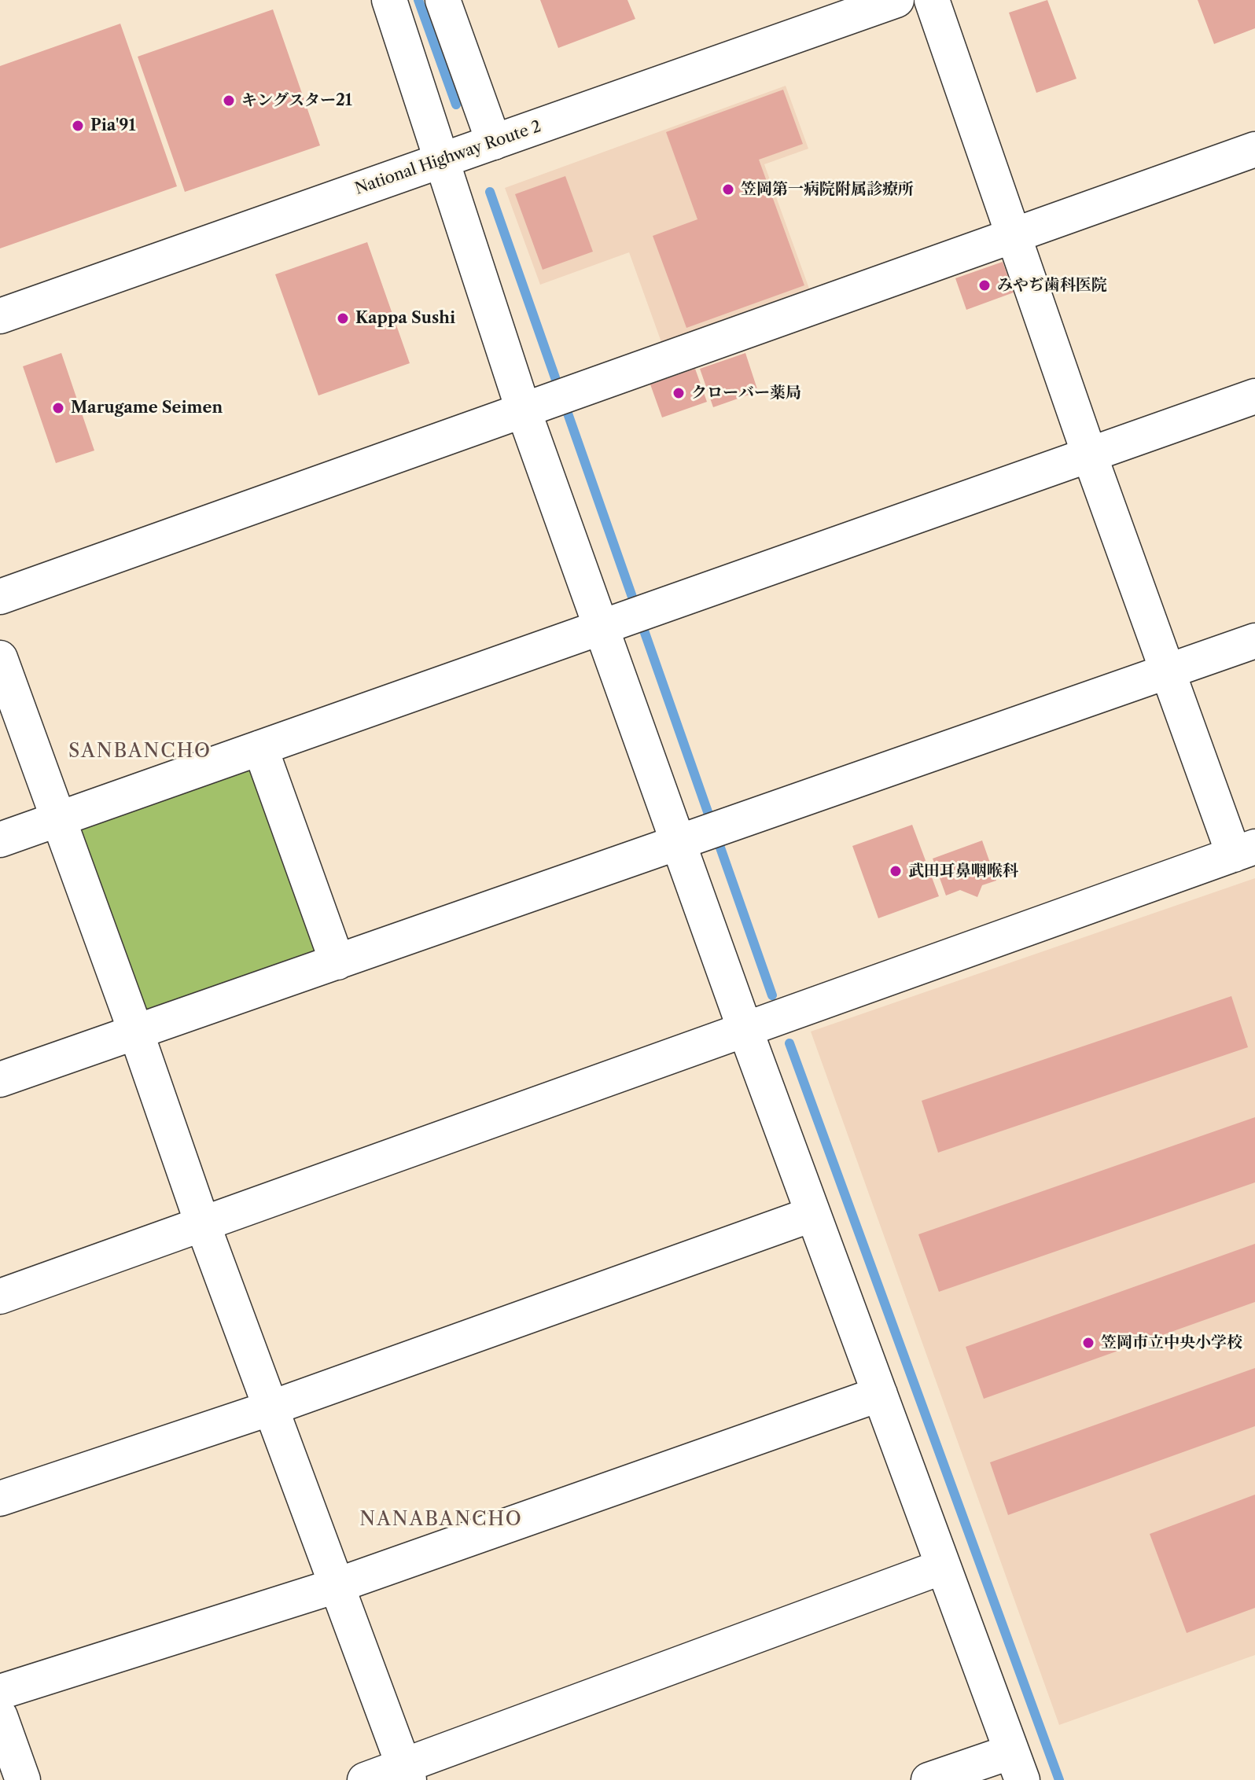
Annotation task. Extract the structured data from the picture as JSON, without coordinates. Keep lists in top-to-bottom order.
{
  "streets": {
    "main road": ["National Highway Route 2"]
  },
  "districts": ["SANBANCHO", "NANABANCHO"],
  "places": [
    "キングスター21",
    "Pia'91",
    "笠岡第一病院附属診療所",
    "みやぢ歯科医院",
    "Kappa Sushi",
    "クローバー薬局",
    "Marugame Seimen",
    "武田耳鼻咽喉科",
    "笠岡市立中央小学校"
  ]
}
